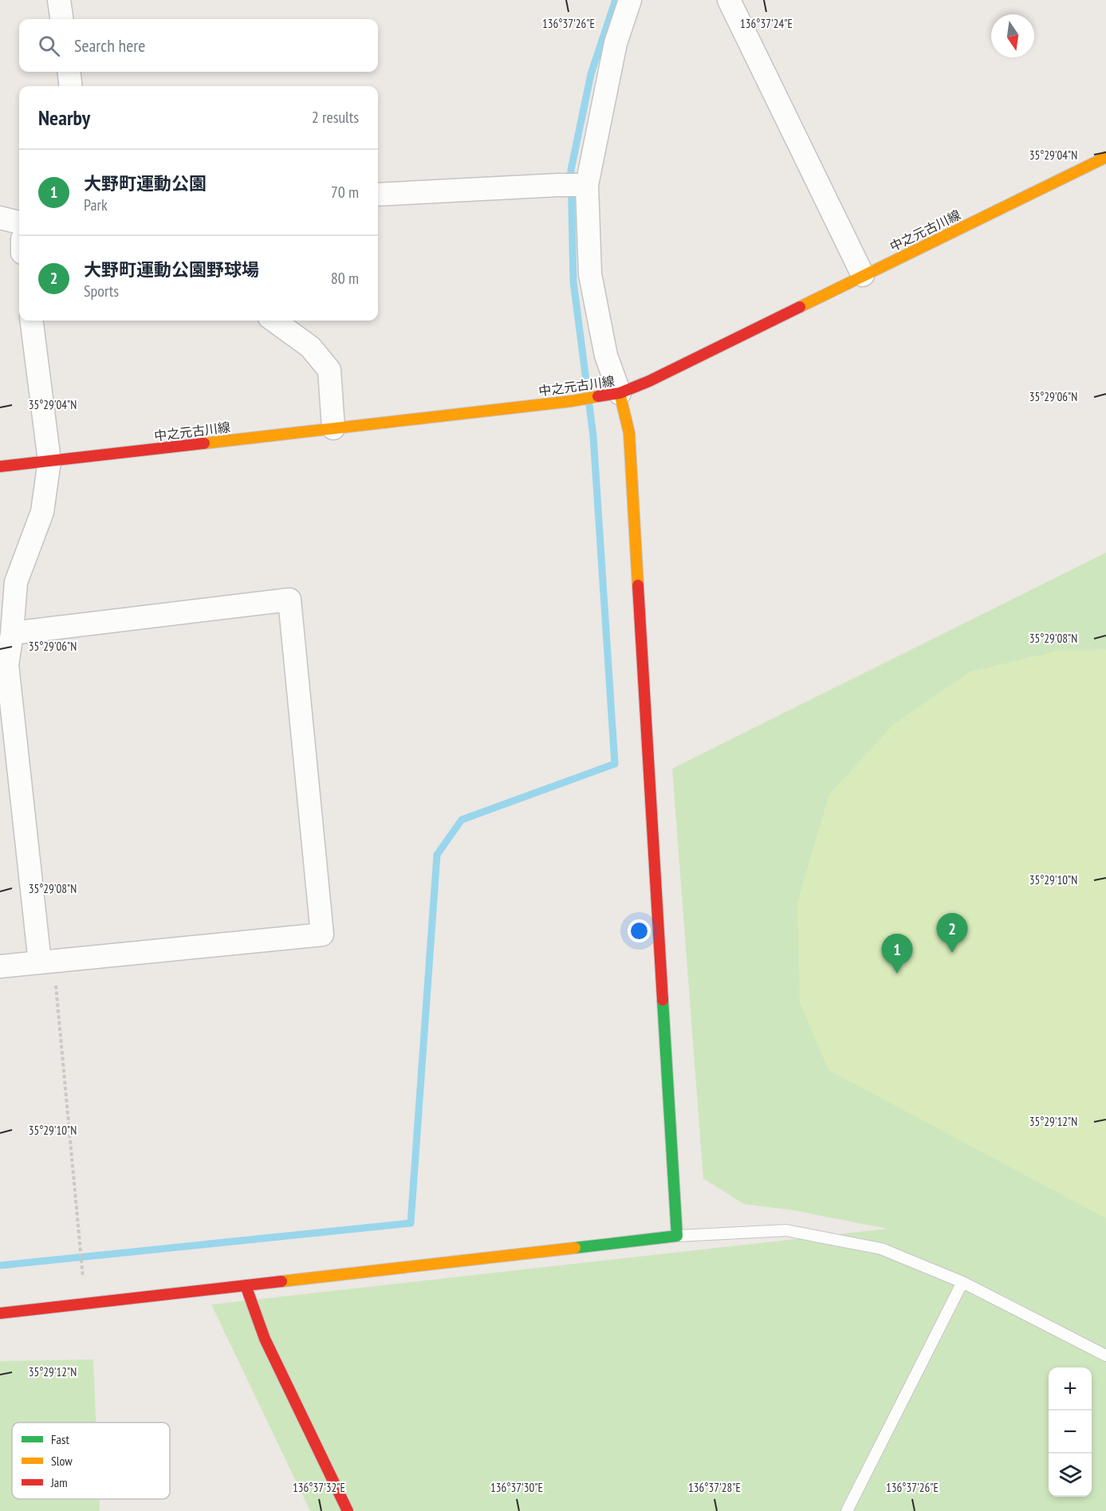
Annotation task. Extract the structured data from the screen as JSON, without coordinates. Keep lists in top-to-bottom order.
{
  "streets": {
    "street": ["中之元古川線"]
  },
  "legend": ["Fast", "Slow", "Jam"],
  "north": "bottom",
  "page": {
    "search": "Search here",
    "heading": ["Nearby", "2 results"],
    "list": [
      {
        "mark": "1",
        "name": "大野町運動公園",
        "note": "Park",
        "value": "70 m"
      },
      {
        "mark": "2",
        "name": "大野町運動公園野球場",
        "note": "Sports",
        "value": "80 m"
      }
    ],
    "pins": ["2", "1"],
    "map_buttons": ["+", "−"]
  },
  "coordinates": [
    "136°37'26\"E",
    "136°37'24\"E",
    "35°29'04\"N",
    "35°29'06\"N",
    "35°29'08\"N",
    "35°29'10\"N",
    "35°29'12\"N",
    "136°37'32\"E",
    "136°37'30\"E",
    "136°37'28\"E"
  ]
}
